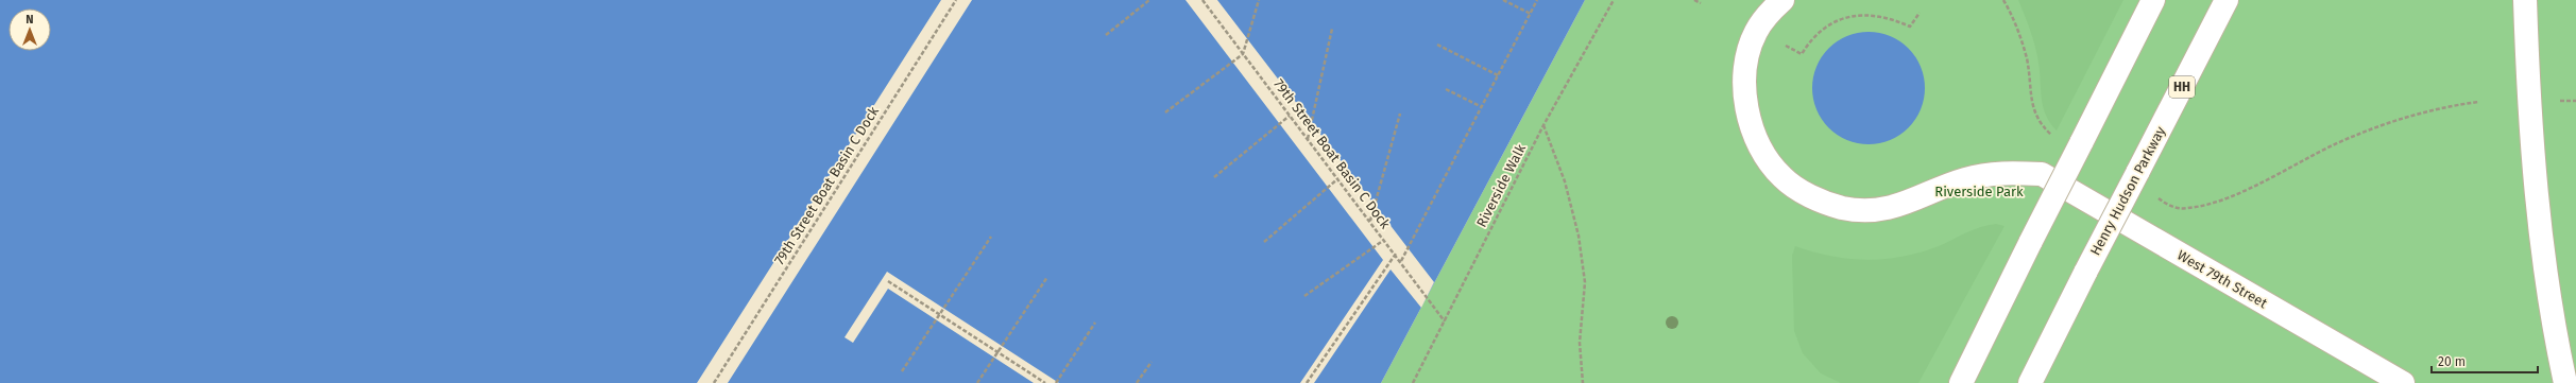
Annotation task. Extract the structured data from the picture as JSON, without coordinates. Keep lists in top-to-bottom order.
{
  "streets": {
    "main road": ["HH", "Henry Hudson Parkway", "West 79th Street"],
    "path": ["79th Street Boat Basin C Dock", "Riverside Walk"]
  },
  "crossings": [
    ["79th Street Boat Basin C Dock", "Riverside Walk"]
  ],
  "parks": ["Riverside Park"],
  "scale_bar": "20 m",
  "north": "top"
}
